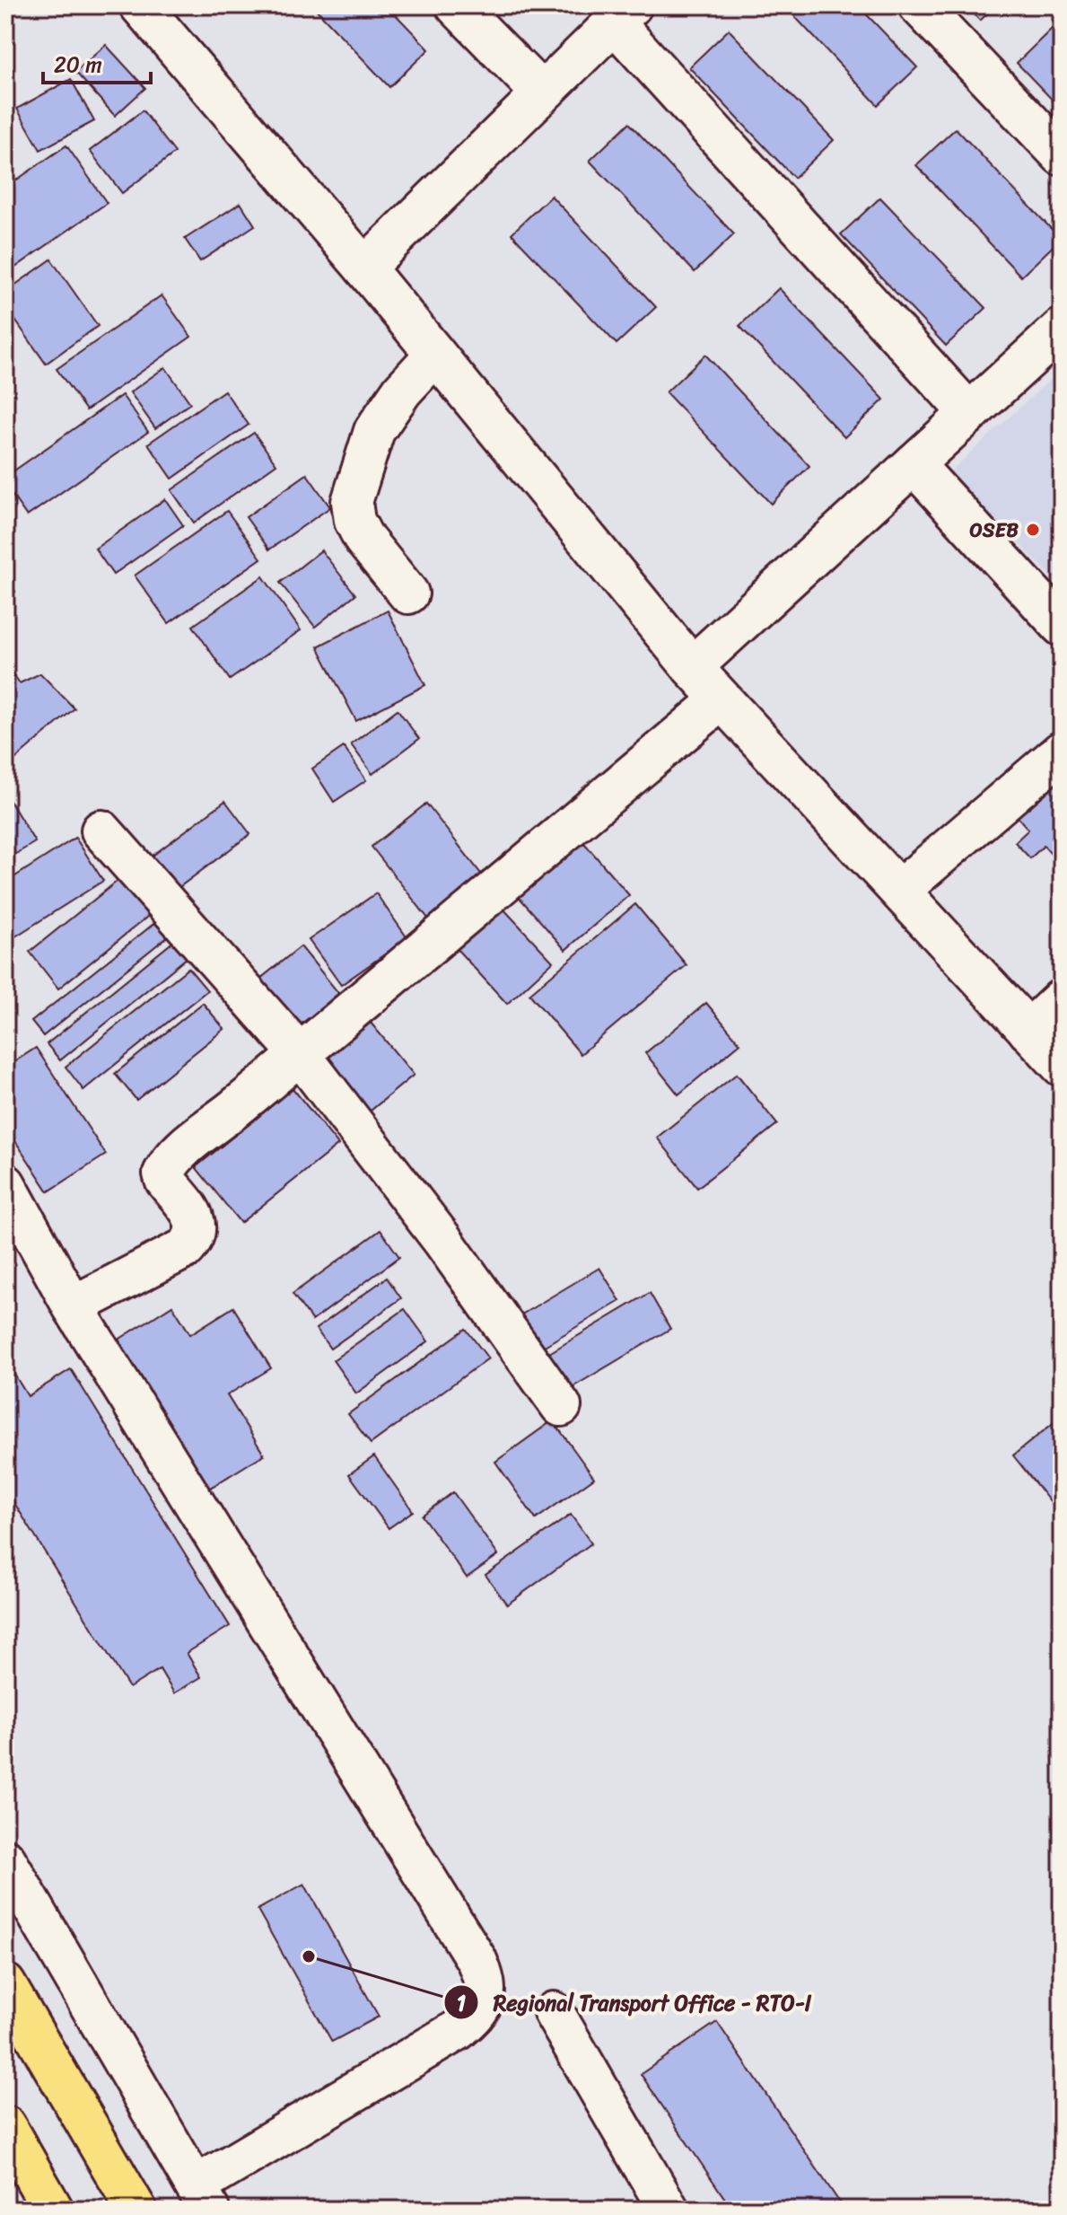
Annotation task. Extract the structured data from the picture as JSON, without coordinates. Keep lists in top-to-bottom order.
{
  "places": ["OSEB", "Regional Transport Office - RTO-I"],
  "scale_bar": "20 m"
}
